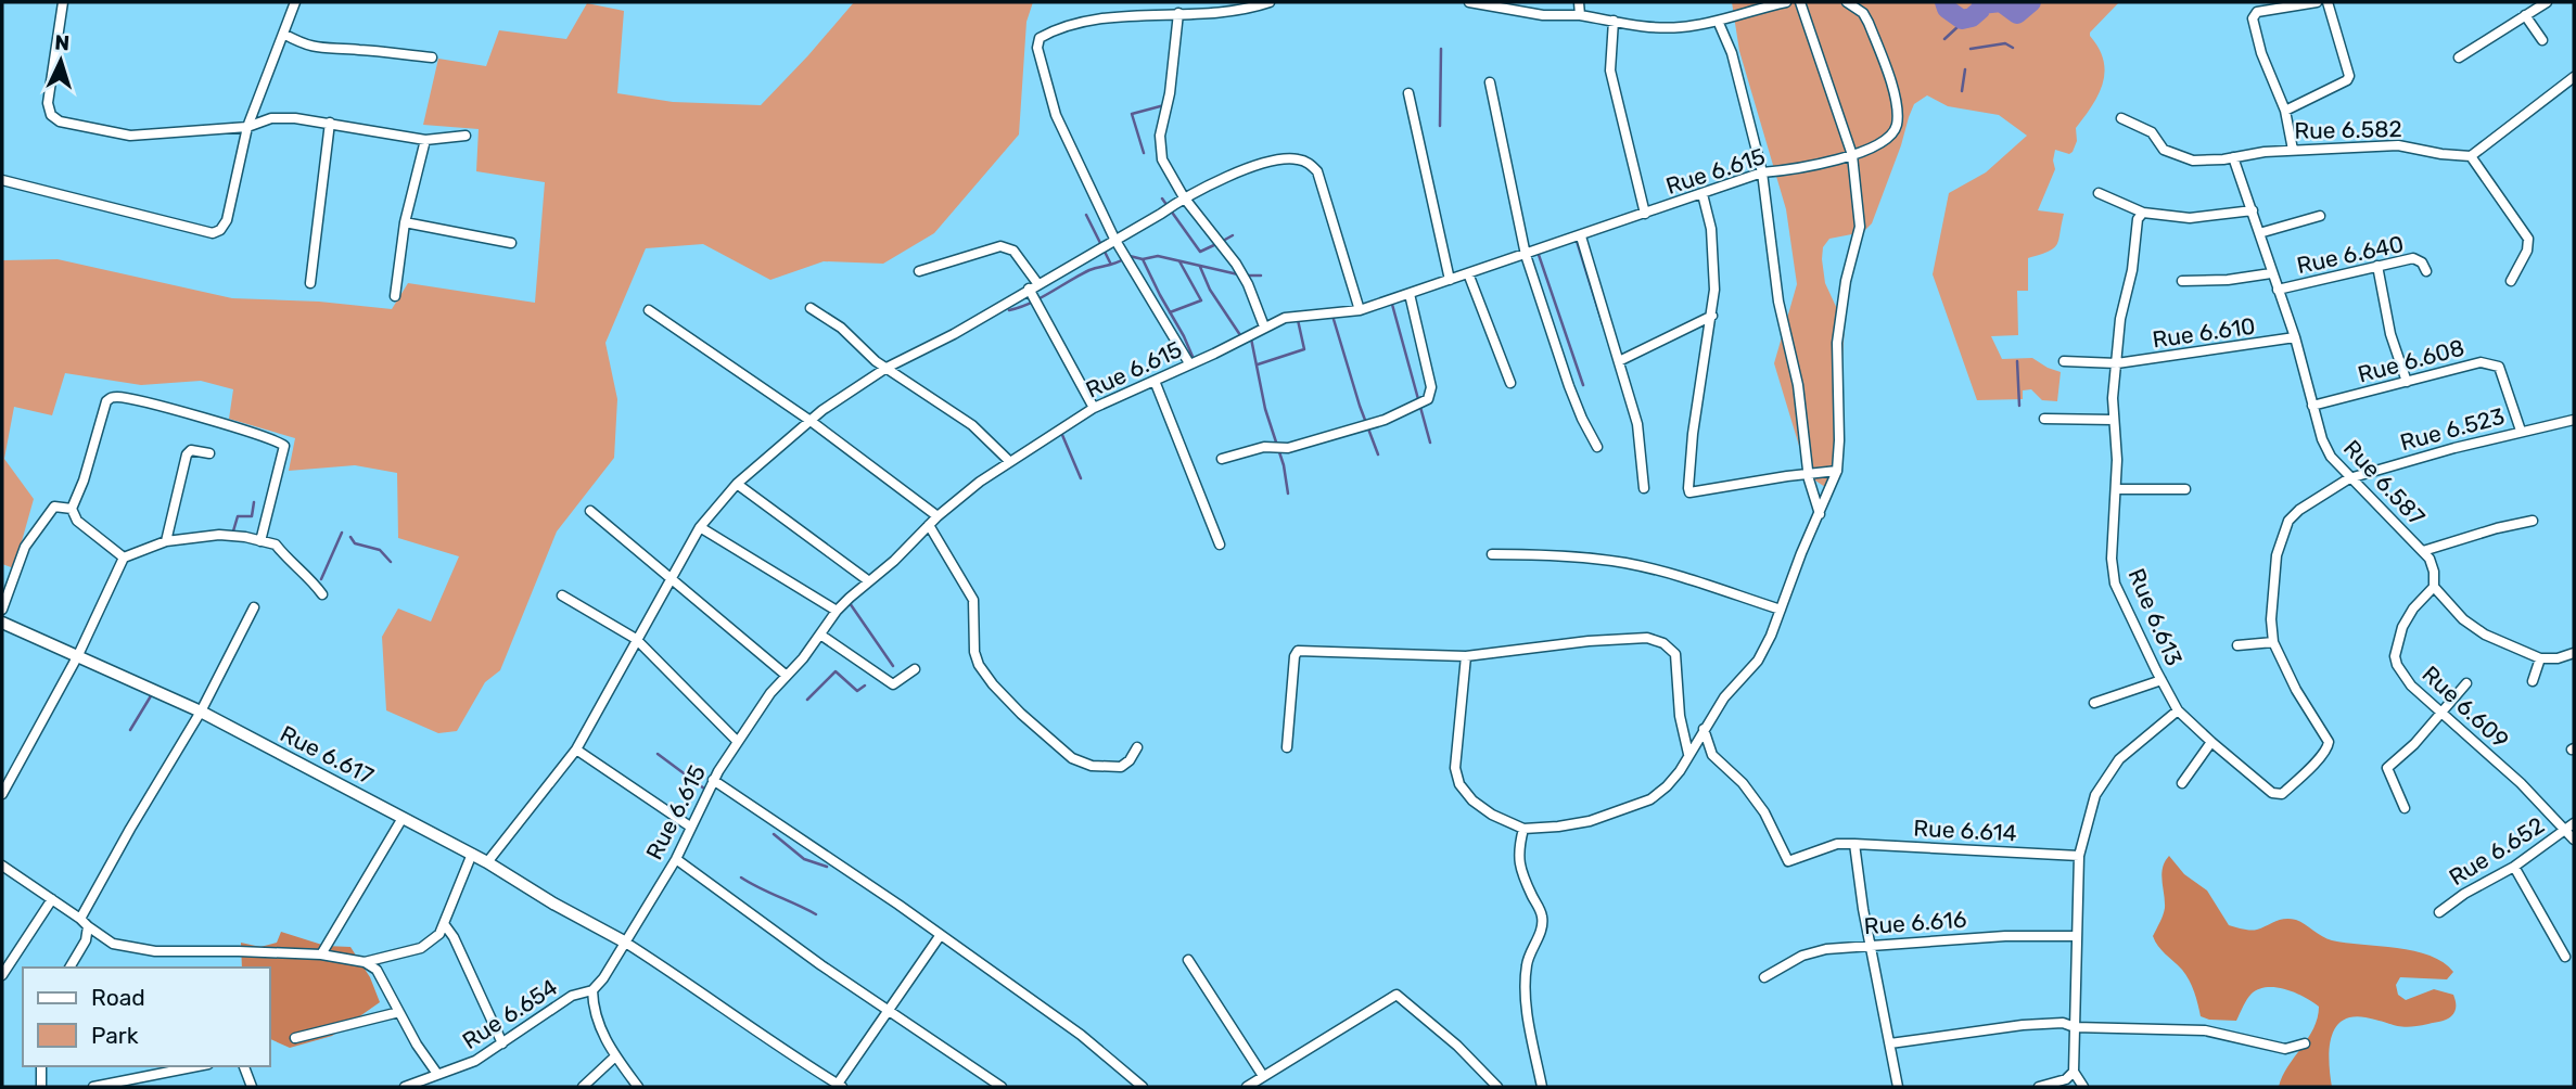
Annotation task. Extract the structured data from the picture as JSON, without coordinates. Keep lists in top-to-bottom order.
{
  "streets": {
    "street": [
      "Rue 6.582",
      "Rue 6.615",
      "Rue 6.640",
      "Rue 6.610",
      "Rue 6.608",
      "Rue 6.523",
      "Rue 6.587",
      "Rue 6.613",
      "Rue 6.609",
      "Rue 6.617",
      "Rue 6.614",
      "Rue 6.652",
      "Rue 6.616",
      "Rue 6.654"
    ]
  },
  "crossings": [
    ["Rue 6.582", "Rue 6.587"],
    ["Rue 6.615", "Rue 6.617"],
    ["Rue 6.615", "Rue 6.654"],
    ["Rue 6.640", "Rue 6.587"],
    ["Rue 6.610", "Rue 6.587"],
    ["Rue 6.610", "Rue 6.613"],
    ["Rue 6.608", "Rue 6.523"],
    ["Rue 6.608", "Rue 6.587"],
    ["Rue 6.523", "Rue 6.587"],
    ["Rue 6.523", "Rue 6.613"],
    ["Rue 6.587", "Rue 6.609"],
    ["Rue 6.609", "Rue 6.652"]
  ],
  "legend": ["Road", "Park"],
  "north": "top"
}
